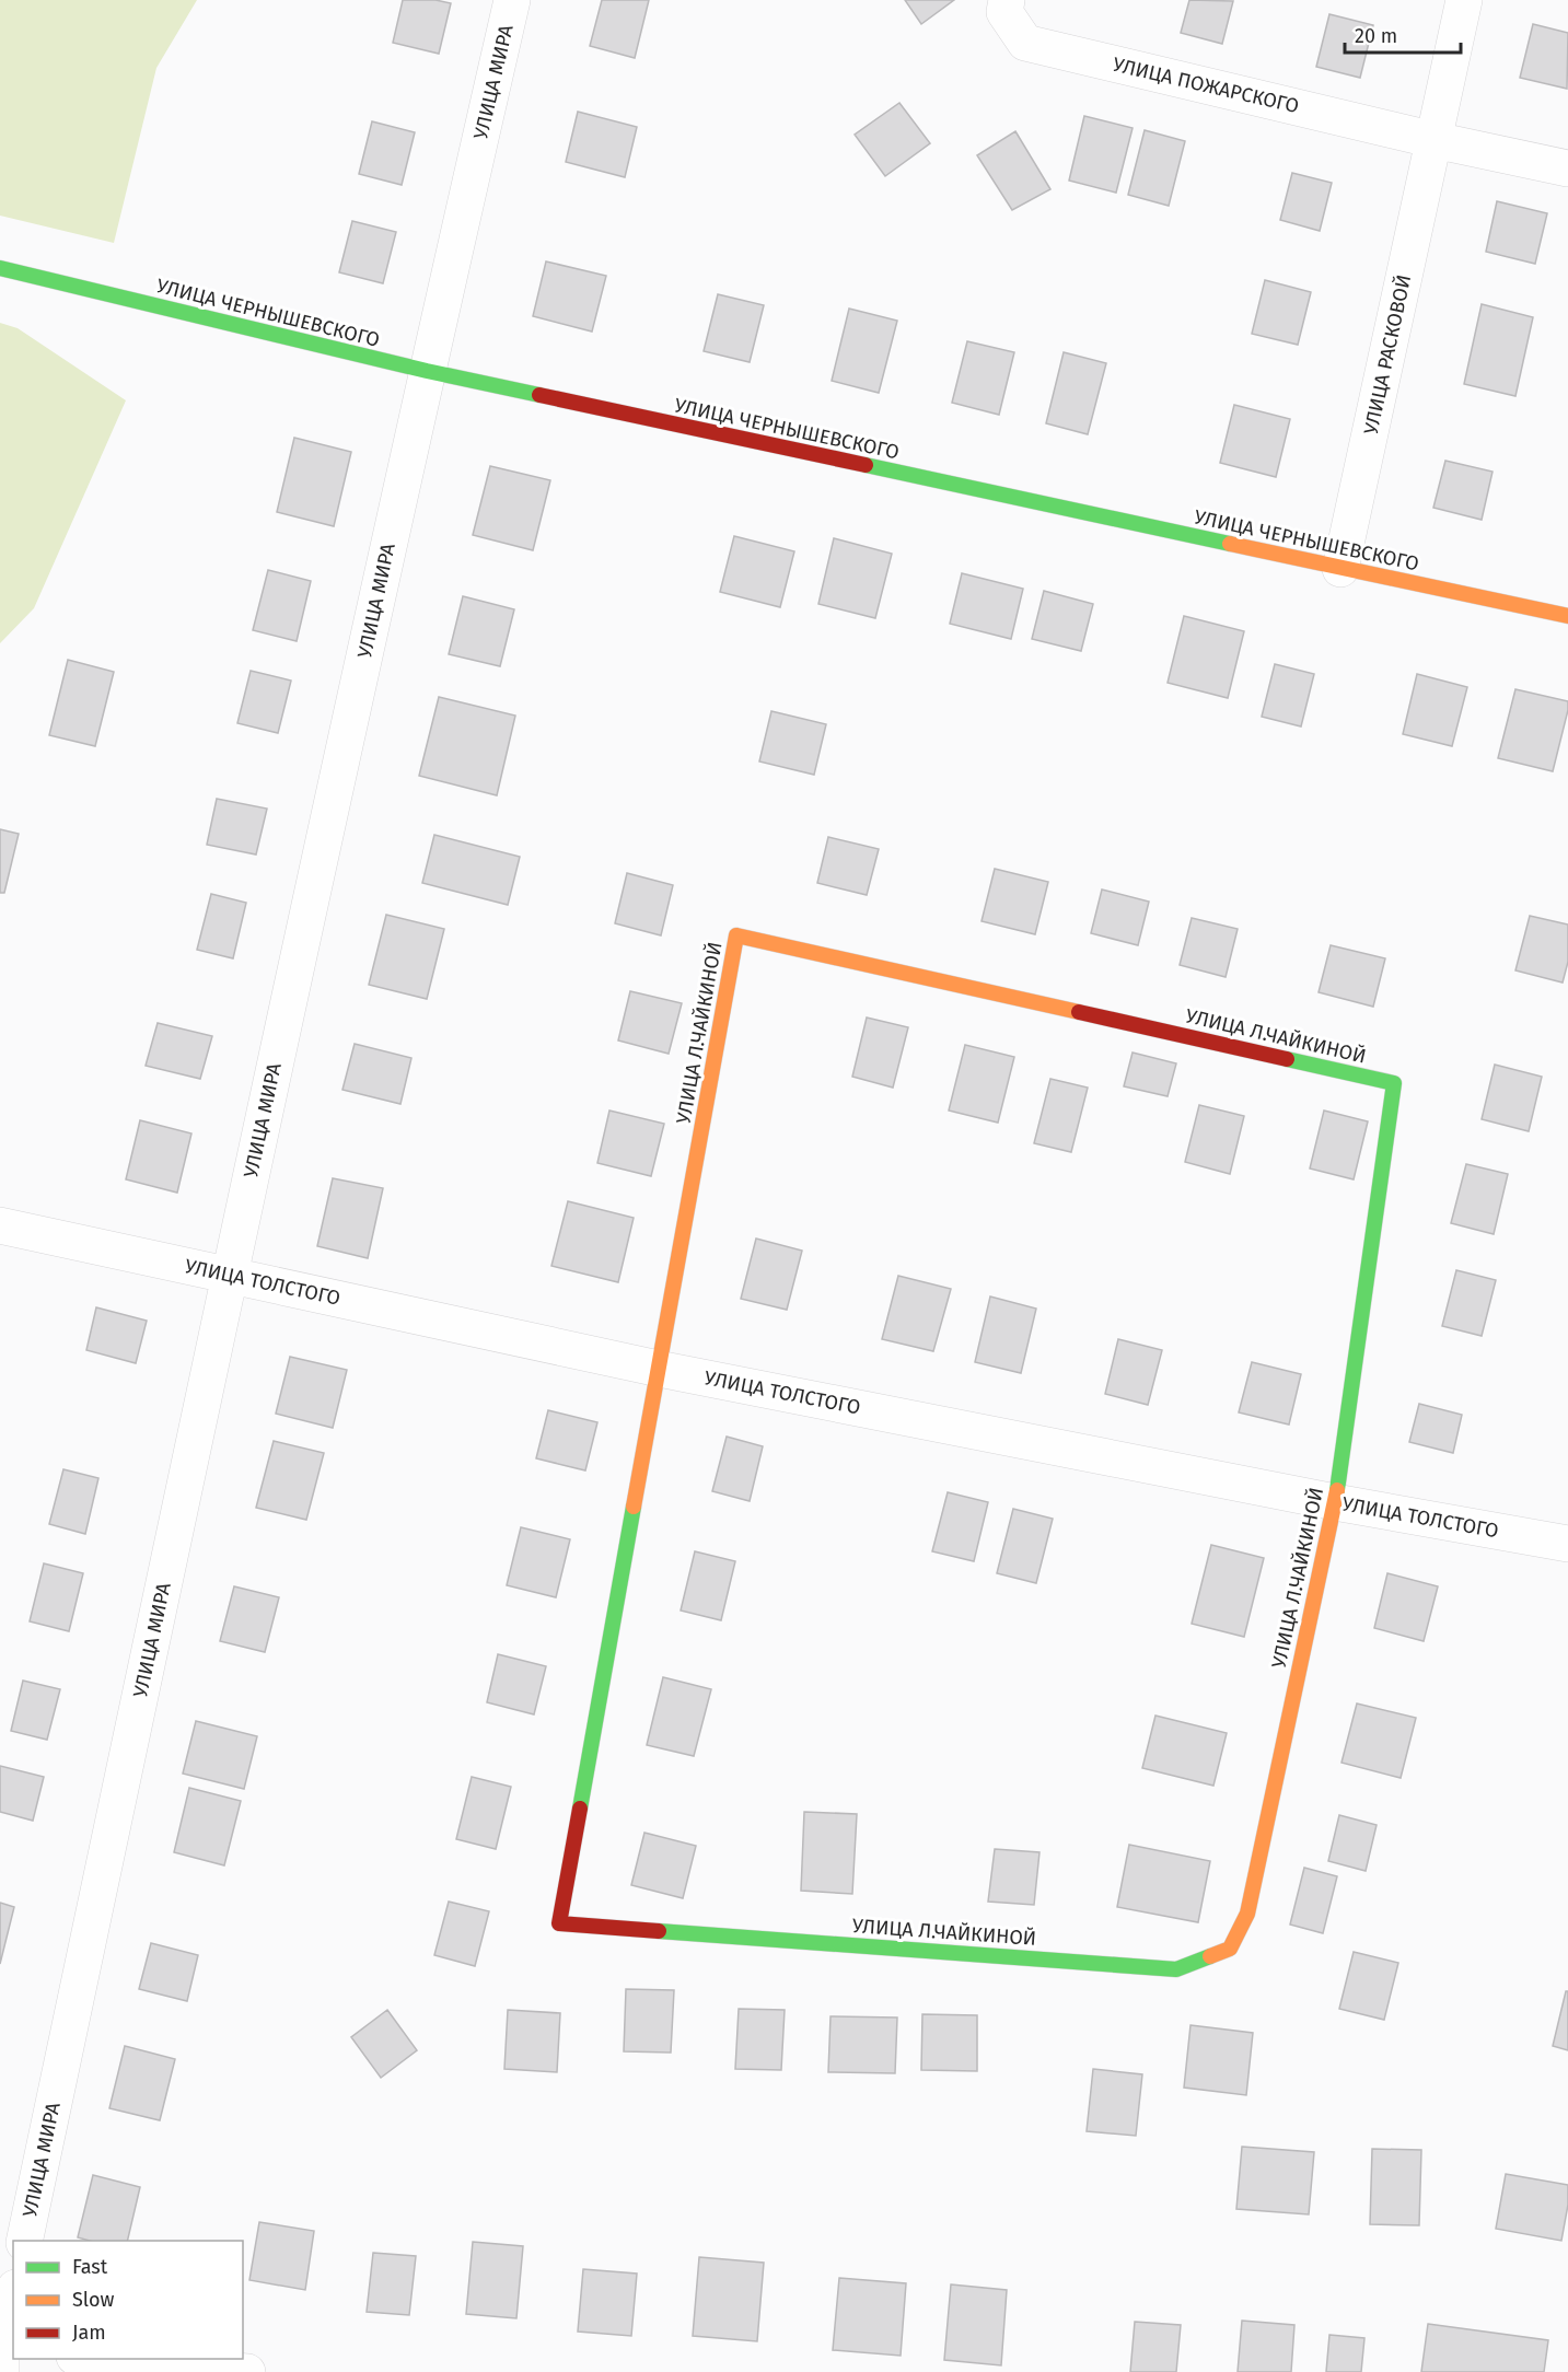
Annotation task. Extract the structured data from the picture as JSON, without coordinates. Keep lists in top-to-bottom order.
{
  "streets": {
    "street": [
      "УЛИЦА МИРА",
      "УЛИЦА ПОЖАРСКОГО",
      "УЛИЦА ЧЕРНЫШЕВСКОГО",
      "УЛИЦА РАСКОВОЙ",
      "УЛИЦА Л.ЧАЙКИНОЙ",
      "УЛИЦА ТОЛСТОГО"
    ]
  },
  "crossings": [
    ["УЛИЦА МИРА", "УЛИЦА ЧЕРНЫШЕВСКОГО"],
    ["УЛИЦА МИРА", "УЛИЦА ТОЛСТОГО"],
    ["УЛИЦА ПОЖАРСКОГО", "УЛИЦА РАСКОВОЙ"],
    ["УЛИЦА ЧЕРНЫШЕВСКОГО", "УЛИЦА РАСКОВОЙ"],
    ["УЛИЦА Л.ЧАЙКИНОЙ", "УЛИЦА ТОЛСТОГО"]
  ],
  "legend": ["Fast", "Slow", "Jam"],
  "scale_bar": "20 m"
}
